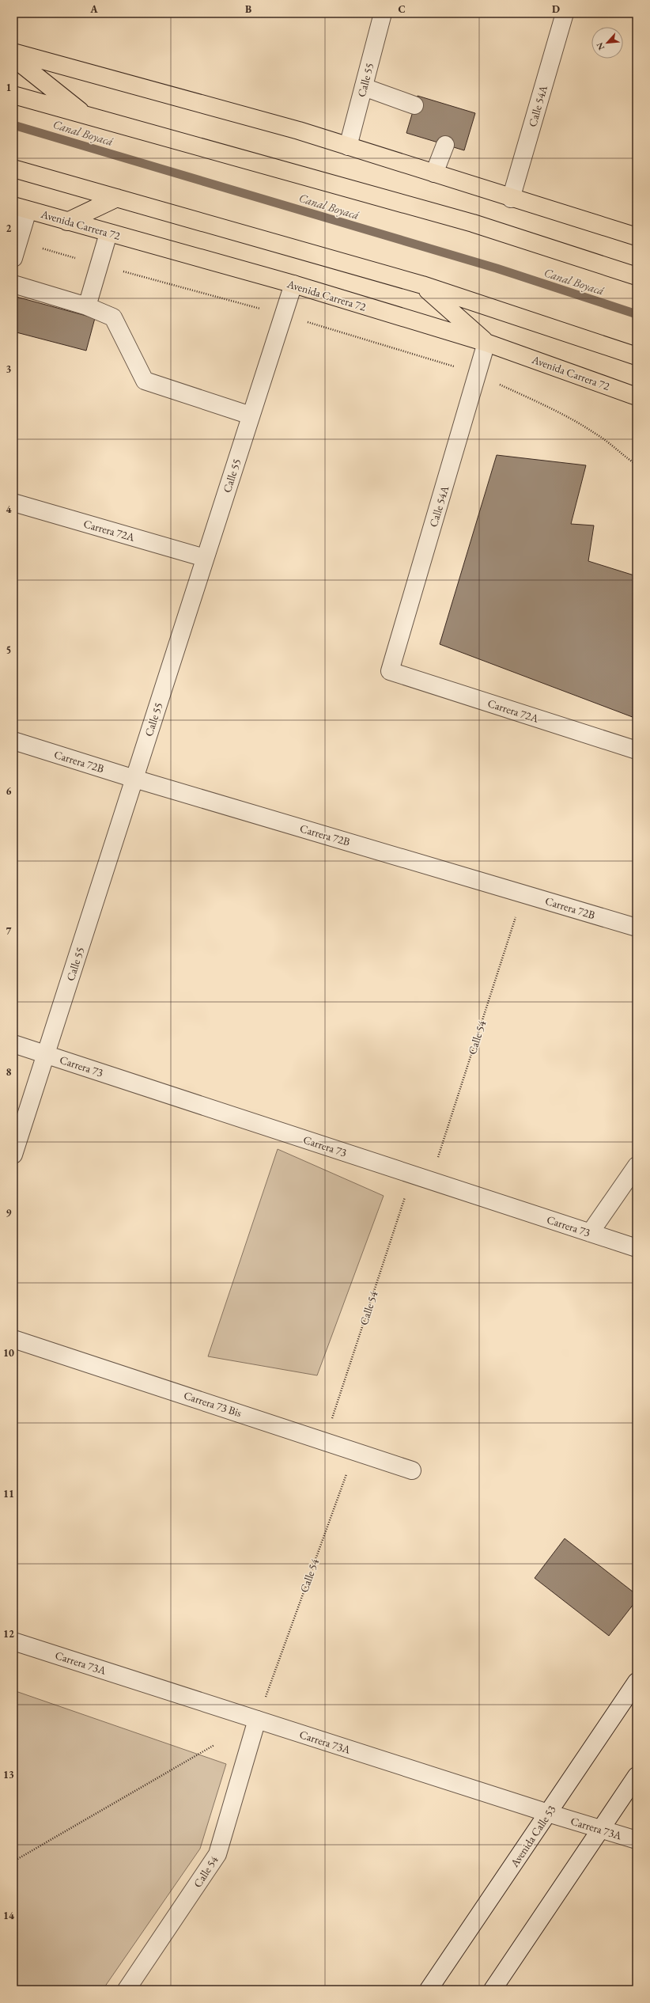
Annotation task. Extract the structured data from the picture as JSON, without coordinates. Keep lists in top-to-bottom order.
{
  "streets": {
    "highway": ["Avenida Carrera 72"],
    "street": [
      "Calle 55",
      "Calle 54A",
      "Carrera 72A",
      "Carrera 72B",
      "Calle 54",
      "Carrera 73",
      "Carrera 73 Bis",
      "Carrera 73A",
      "Avenida Calle 53"
    ]
  },
  "crossings": [
    ["Calle 55", "Avenida Carrera 72"],
    ["Calle 55", "Carrera 72A"],
    ["Calle 55", "Carrera 72B"],
    ["Calle 55", "Carrera 73"],
    ["Calle 54A", "Avenida Carrera 72"],
    ["Calle 54A", "Carrera 72A"],
    ["Carrera 72B", "Calle 54"],
    ["Calle 54", "Carrera 73"],
    ["Calle 54", "Carrera 73 Bis"],
    ["Calle 54", "Carrera 73A"],
    ["Carrera 73A", "Avenida Calle 53"]
  ],
  "water": ["Canal Boyacá"],
  "north": "bottom left",
  "grid": {
    "columns": [
      "A",
      "B",
      "C",
      "D"
    ],
    "rows": [
      "1",
      "2",
      "3",
      "4",
      "5",
      "6",
      "7",
      "8",
      "9",
      "10",
      "11",
      "12",
      "13",
      "14"
    ]
  }
}
